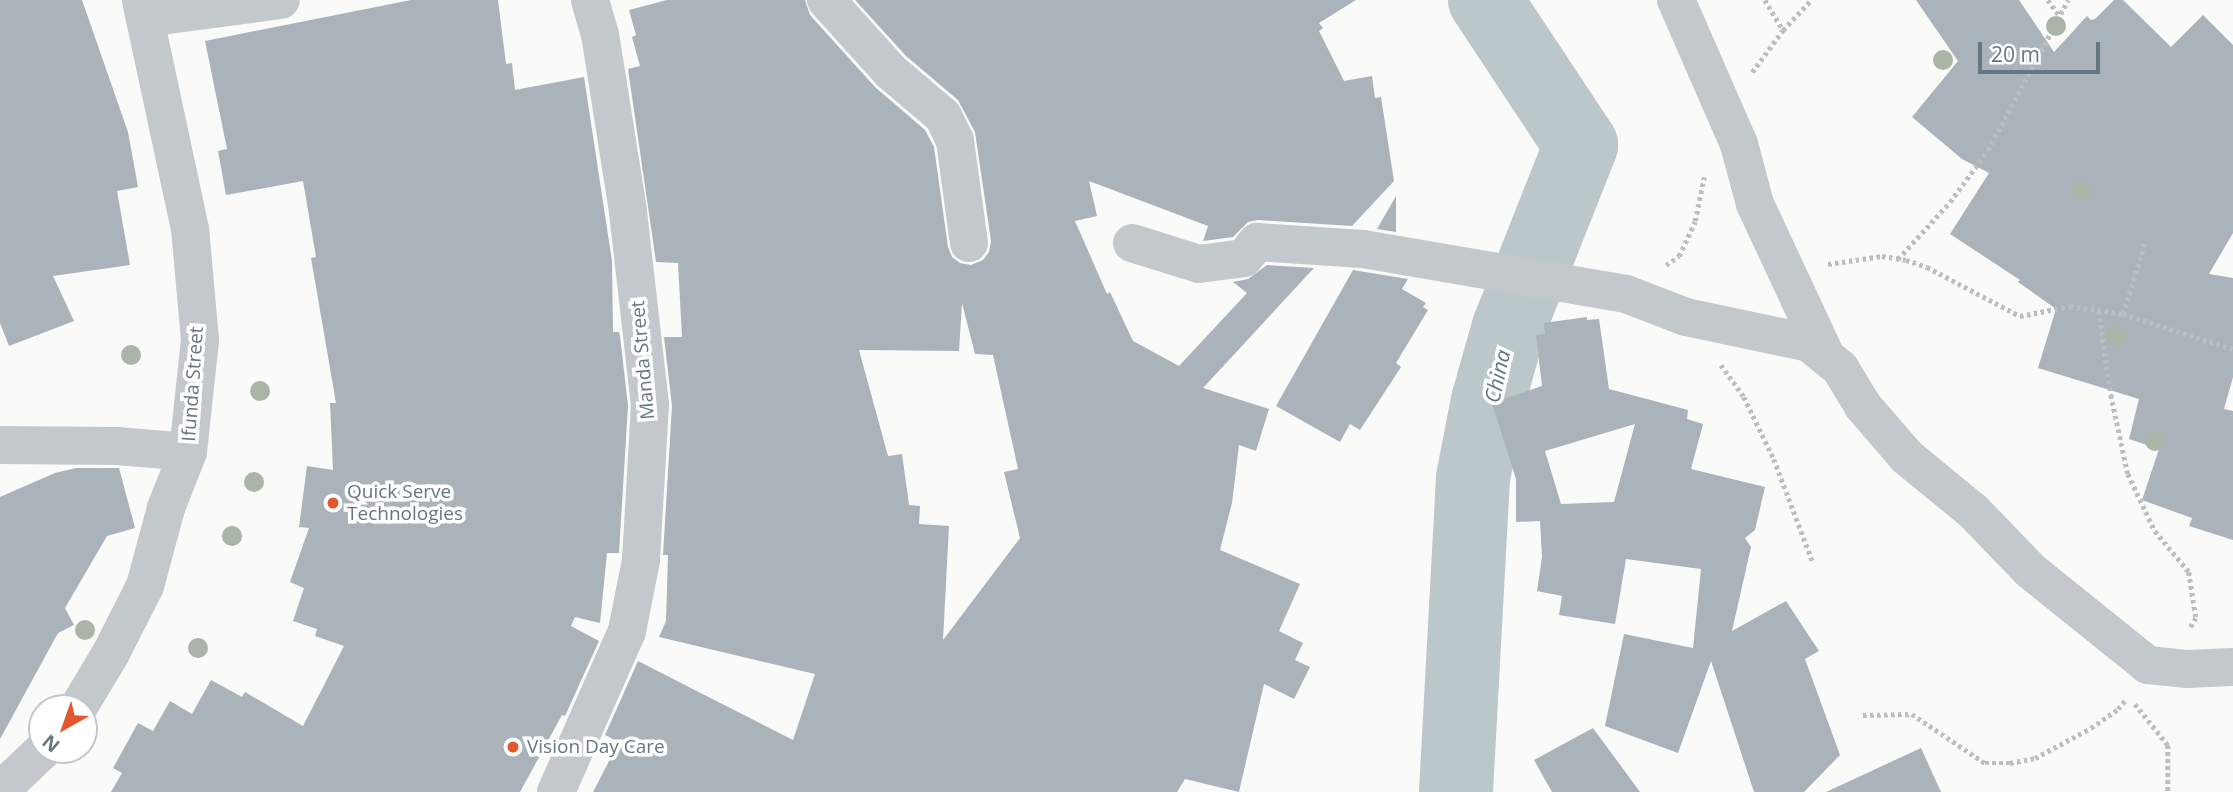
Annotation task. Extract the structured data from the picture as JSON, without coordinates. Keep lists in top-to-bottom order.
{
  "streets": {
    "street": ["Manda Street", "Ifunda Street"]
  },
  "water": ["China"],
  "places": ["Quick Serve Technologies", "Vision Day Care"],
  "scale_bar": "20 m",
  "north": "bottom left"
}
